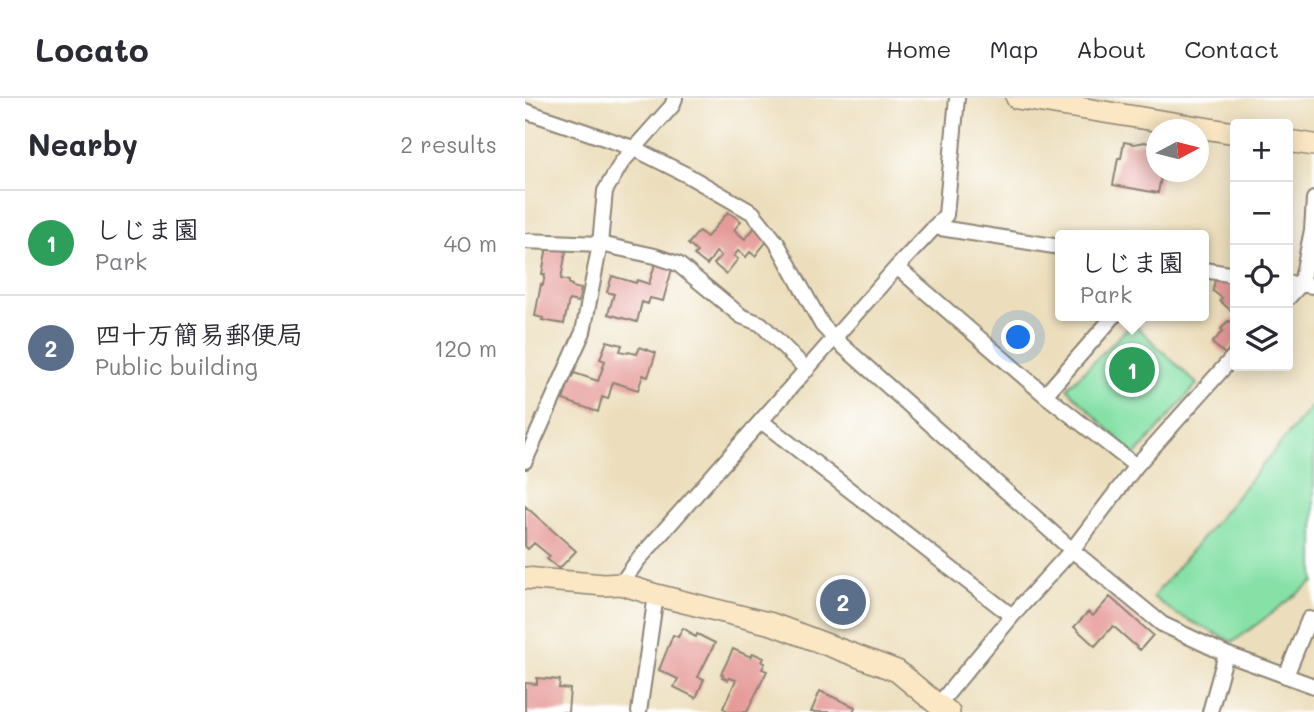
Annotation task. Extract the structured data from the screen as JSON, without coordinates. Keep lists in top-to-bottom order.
{
  "north": "right",
  "page": {
    "header": "Locato",
    "nav": [
      "Home",
      "Map",
      "About",
      "Contact"
    ],
    "heading": ["Nearby", "2 results"],
    "map_buttons": ["+", "−"],
    "list": [
      {
        "mark": "1",
        "name": "しじま園",
        "note": "Park",
        "value": "40 m"
      },
      {
        "mark": "2",
        "name": "四十万簡易郵便局",
        "note": "Public building",
        "value": "120 m"
      }
    ],
    "popup": ["しじま園", "Park"],
    "pins": ["1", "2"]
  }
}
